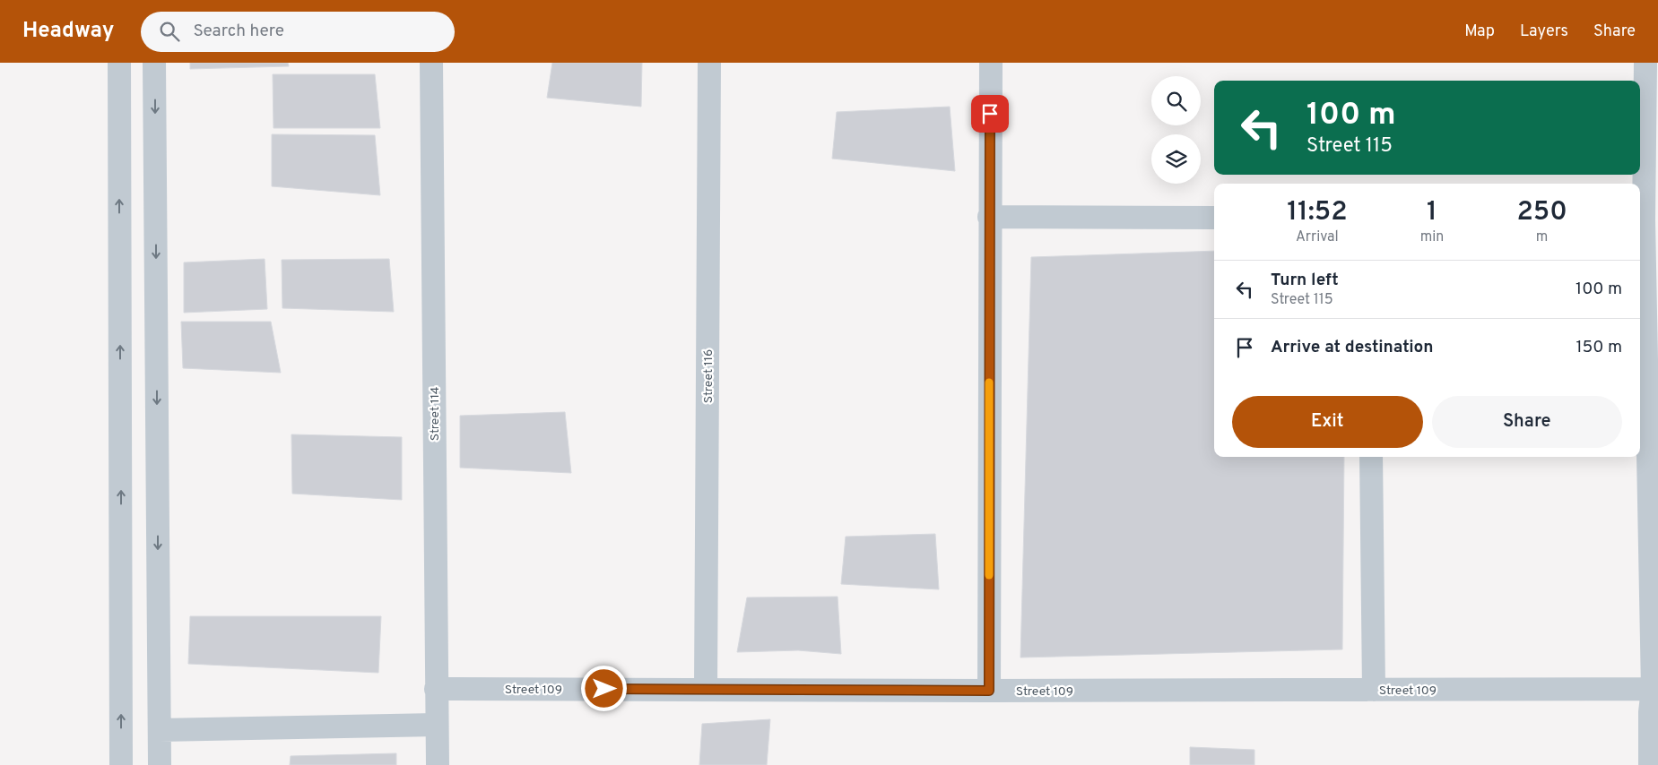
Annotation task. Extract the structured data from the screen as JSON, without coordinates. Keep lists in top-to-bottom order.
{
  "streets": {
    "street": ["Street 116", "Street 114", "Street 109"]
  },
  "crossings": [
    ["Street 116", "Street 109"],
    ["Street 114", "Street 109"]
  ],
  "page": {
    "header": "Headway",
    "search": "Search here",
    "nav": ["Map", "Layers", "Share"],
    "turn": ["100 m", "Street 115"],
    "eta": [
      "11:52",
      "Arrival",
      "1",
      "min",
      "250",
      "m"
    ],
    "list": [
      {
        "name": "Turn left",
        "note": "Street 115",
        "value": "100 m"
      },
      {
        "name": "Arrive at destination",
        "value": "150 m"
      }
    ],
    "buttons": ["Exit", "Share"]
  }
}
